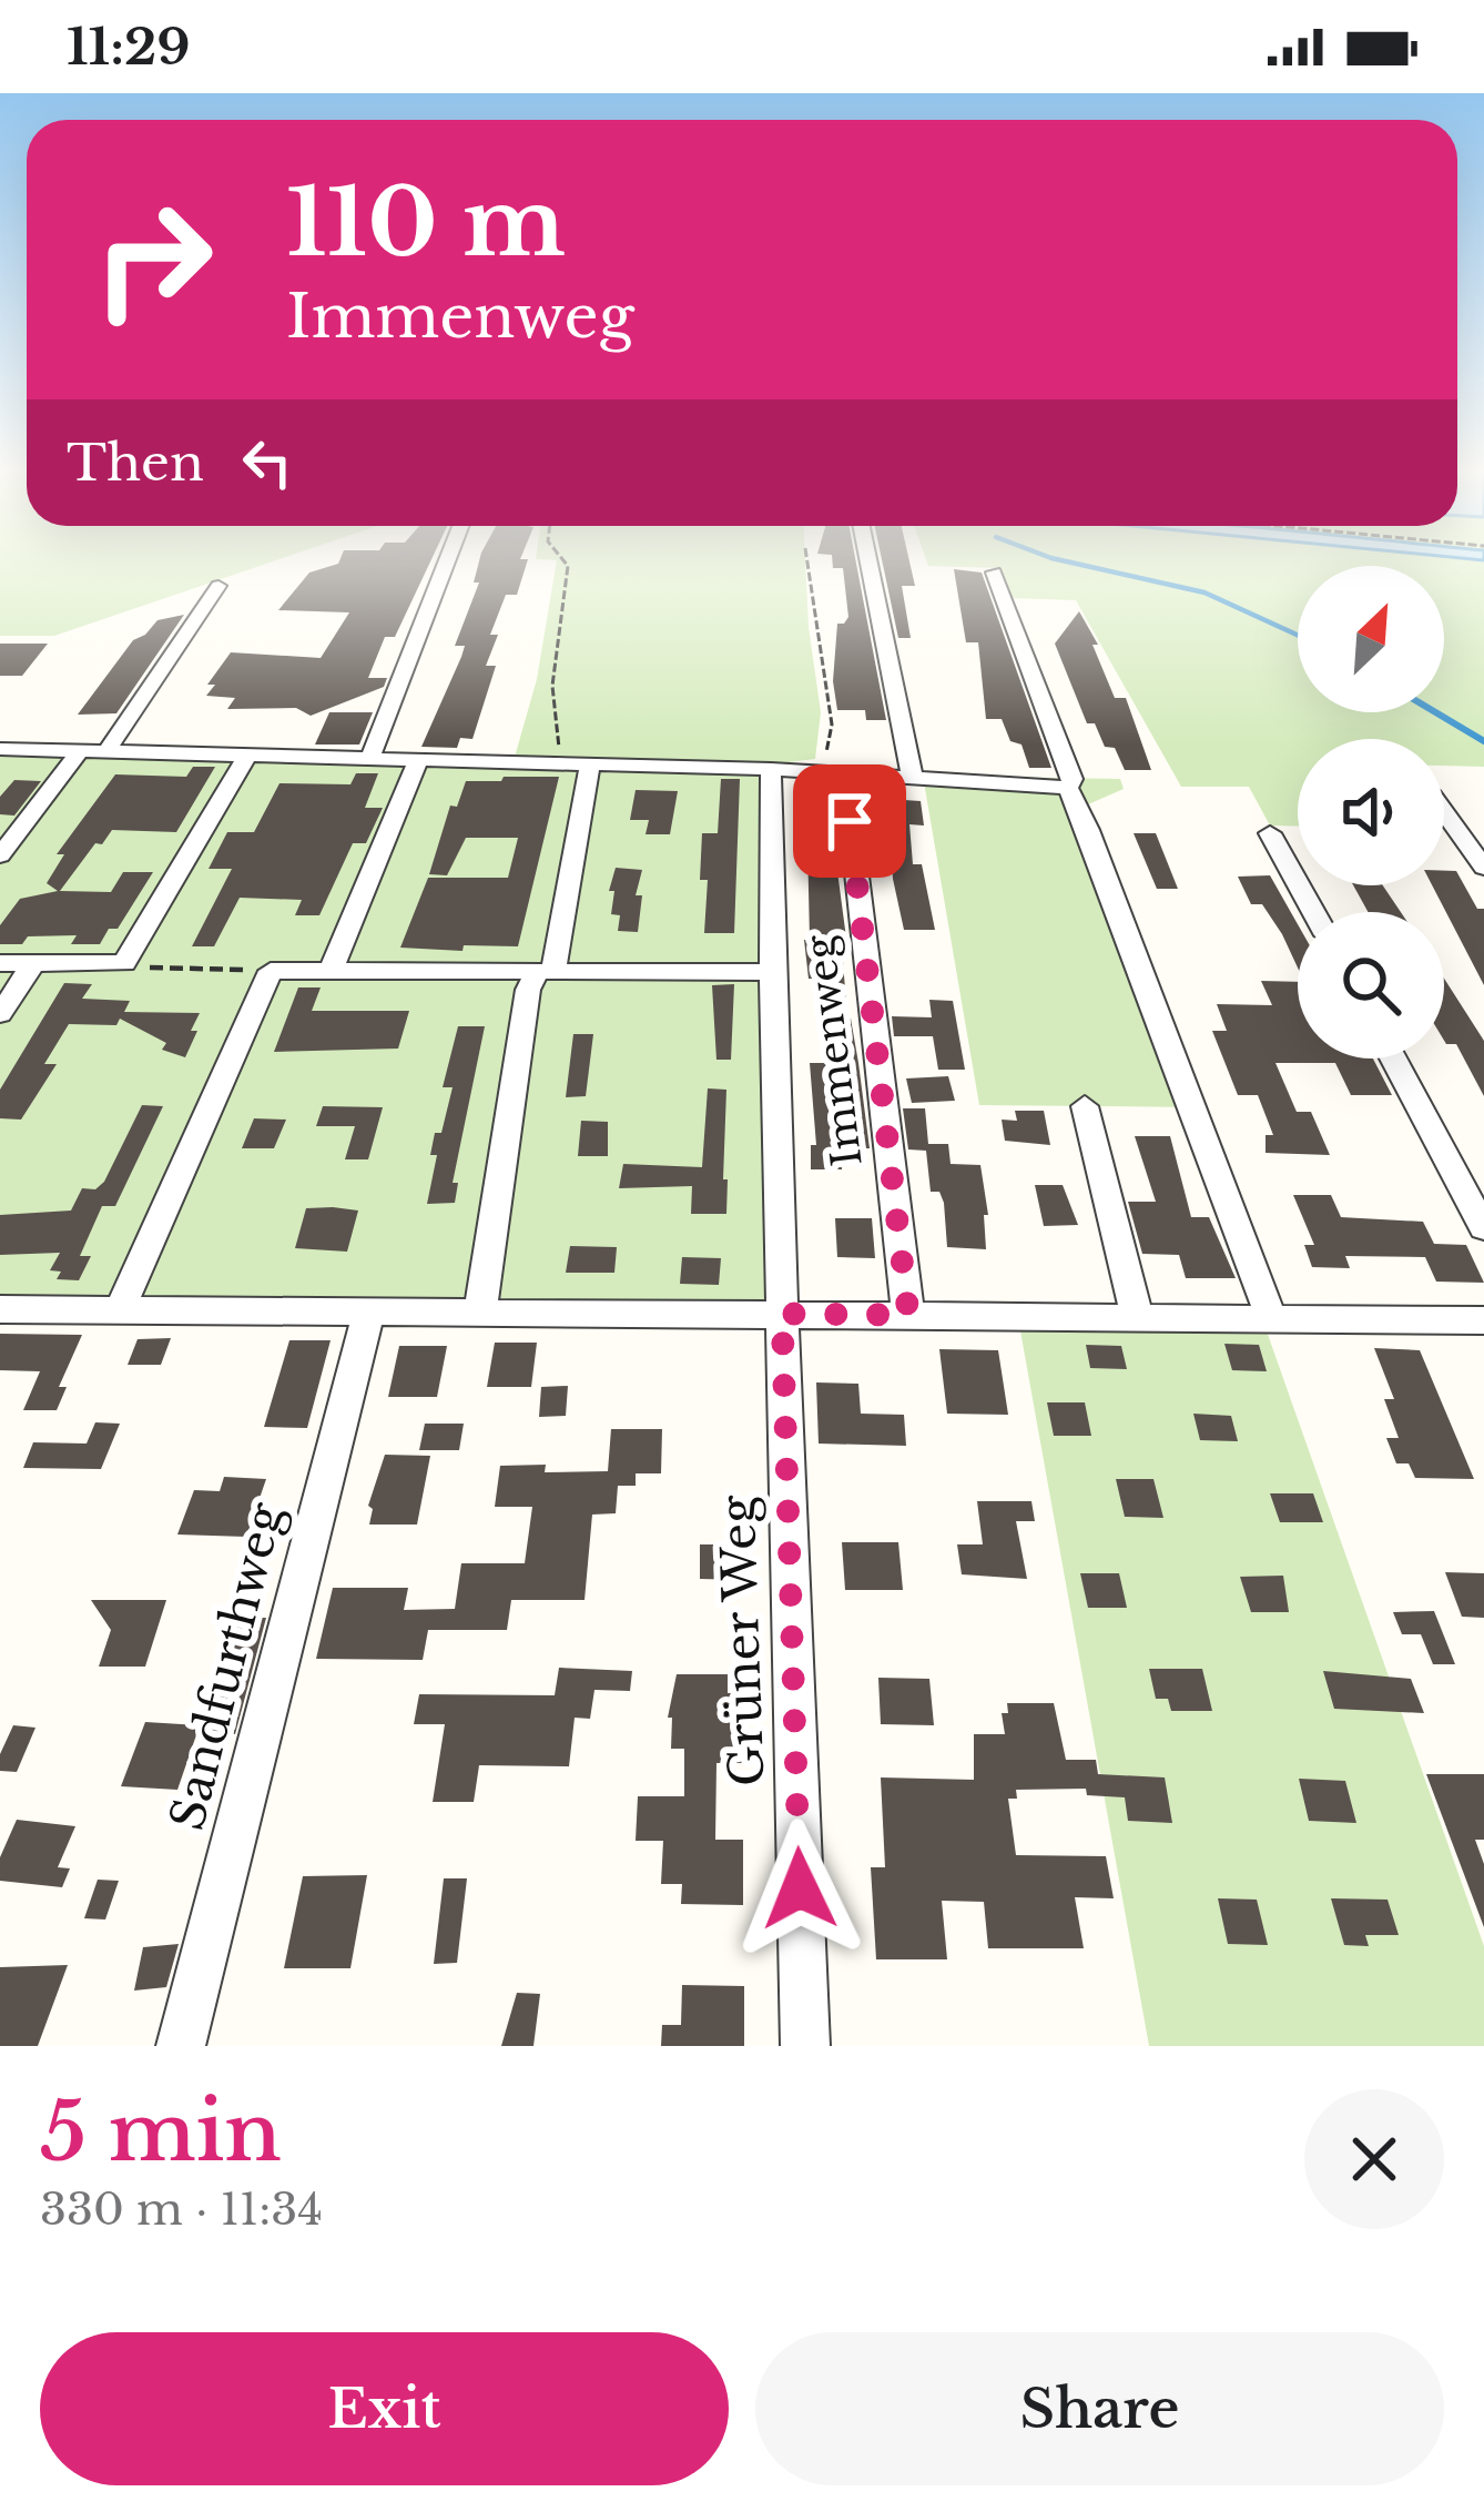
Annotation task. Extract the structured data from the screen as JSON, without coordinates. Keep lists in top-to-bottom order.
{
  "streets": {
    "street": ["Immenweg", "Grüner Weg", "Sandfurthweg"]
  },
  "crossings": [
    ["Immenweg", "Grüner Weg"]
  ],
  "north": "top right",
  "page": {
    "status": "11:29",
    "turn": ["110 m", "Immenweg"],
    "then": "Then",
    "heading": ["5 min", "330 m · 11:34"],
    "buttons": ["Exit", "Share"]
  }
}
